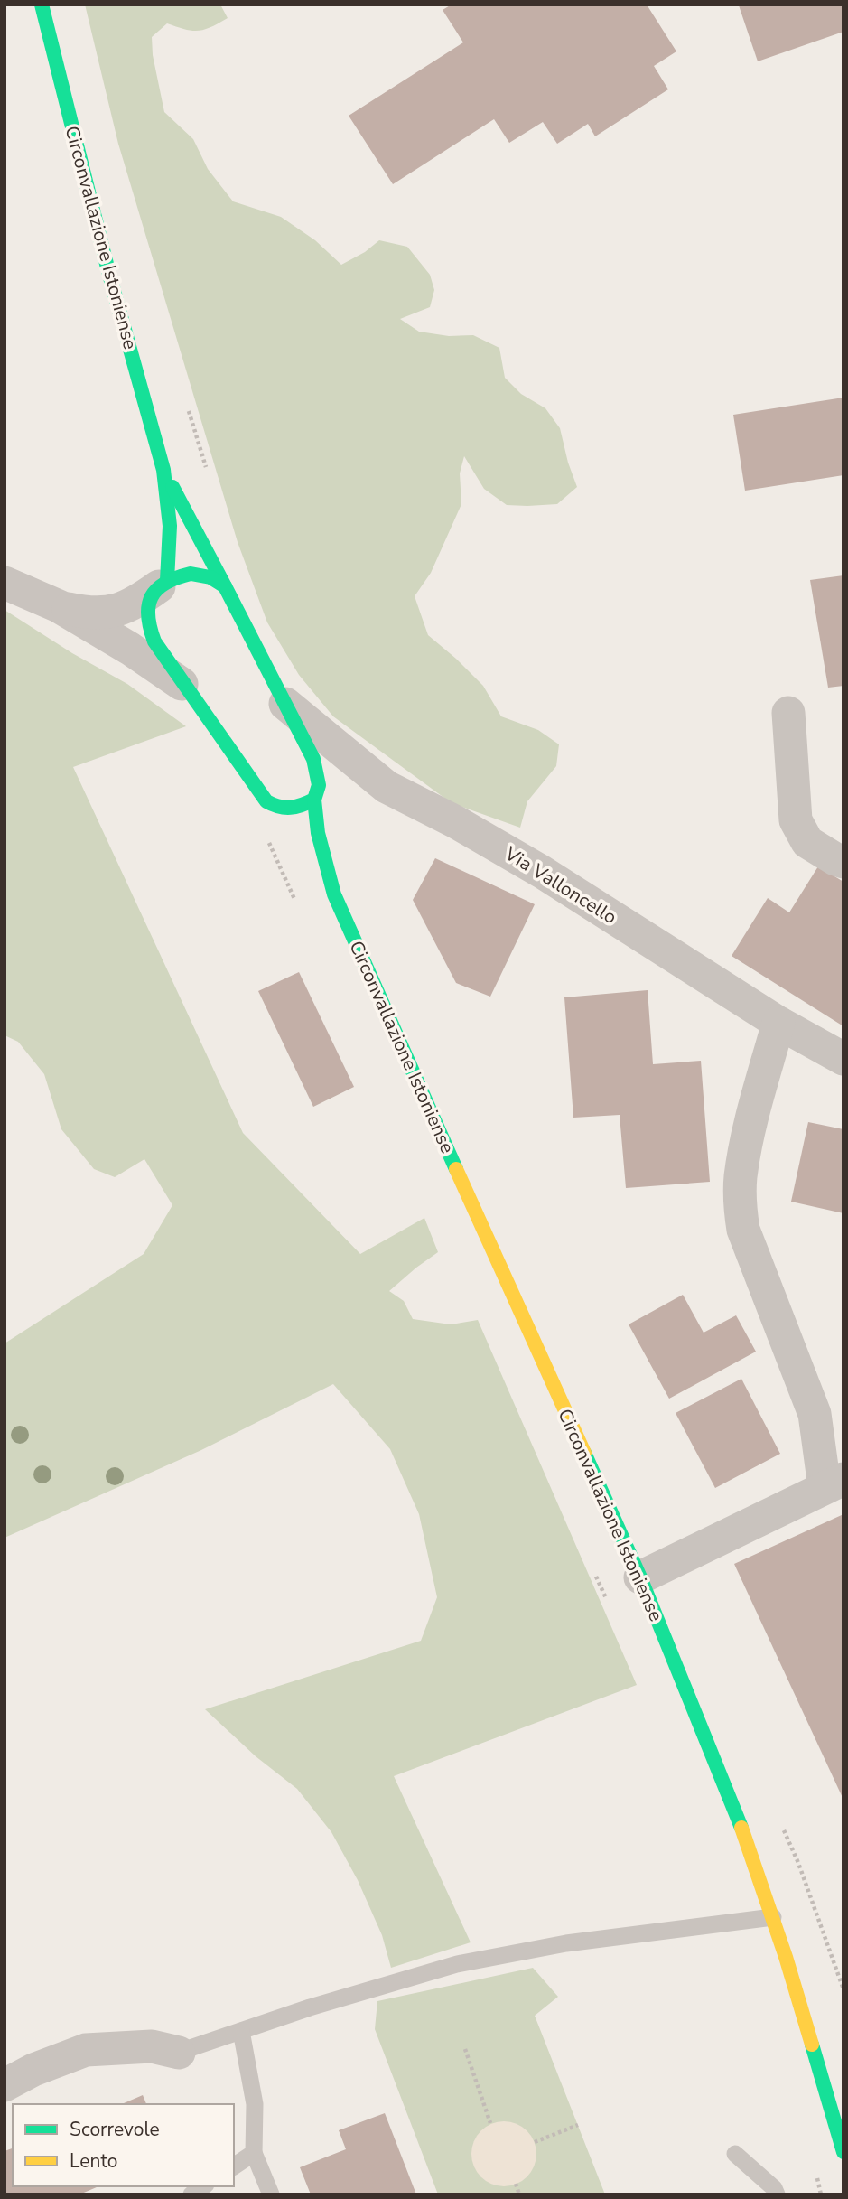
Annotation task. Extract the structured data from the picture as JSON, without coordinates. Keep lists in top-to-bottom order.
{
  "streets": {
    "main road": ["Circonvallazione Istoniense"],
    "street": ["Via Valloncello"]
  },
  "crossings": [
    ["Circonvallazione Istoniense", "Via Valloncello"]
  ],
  "legend": ["Scorrevole", "Lento"]
}
